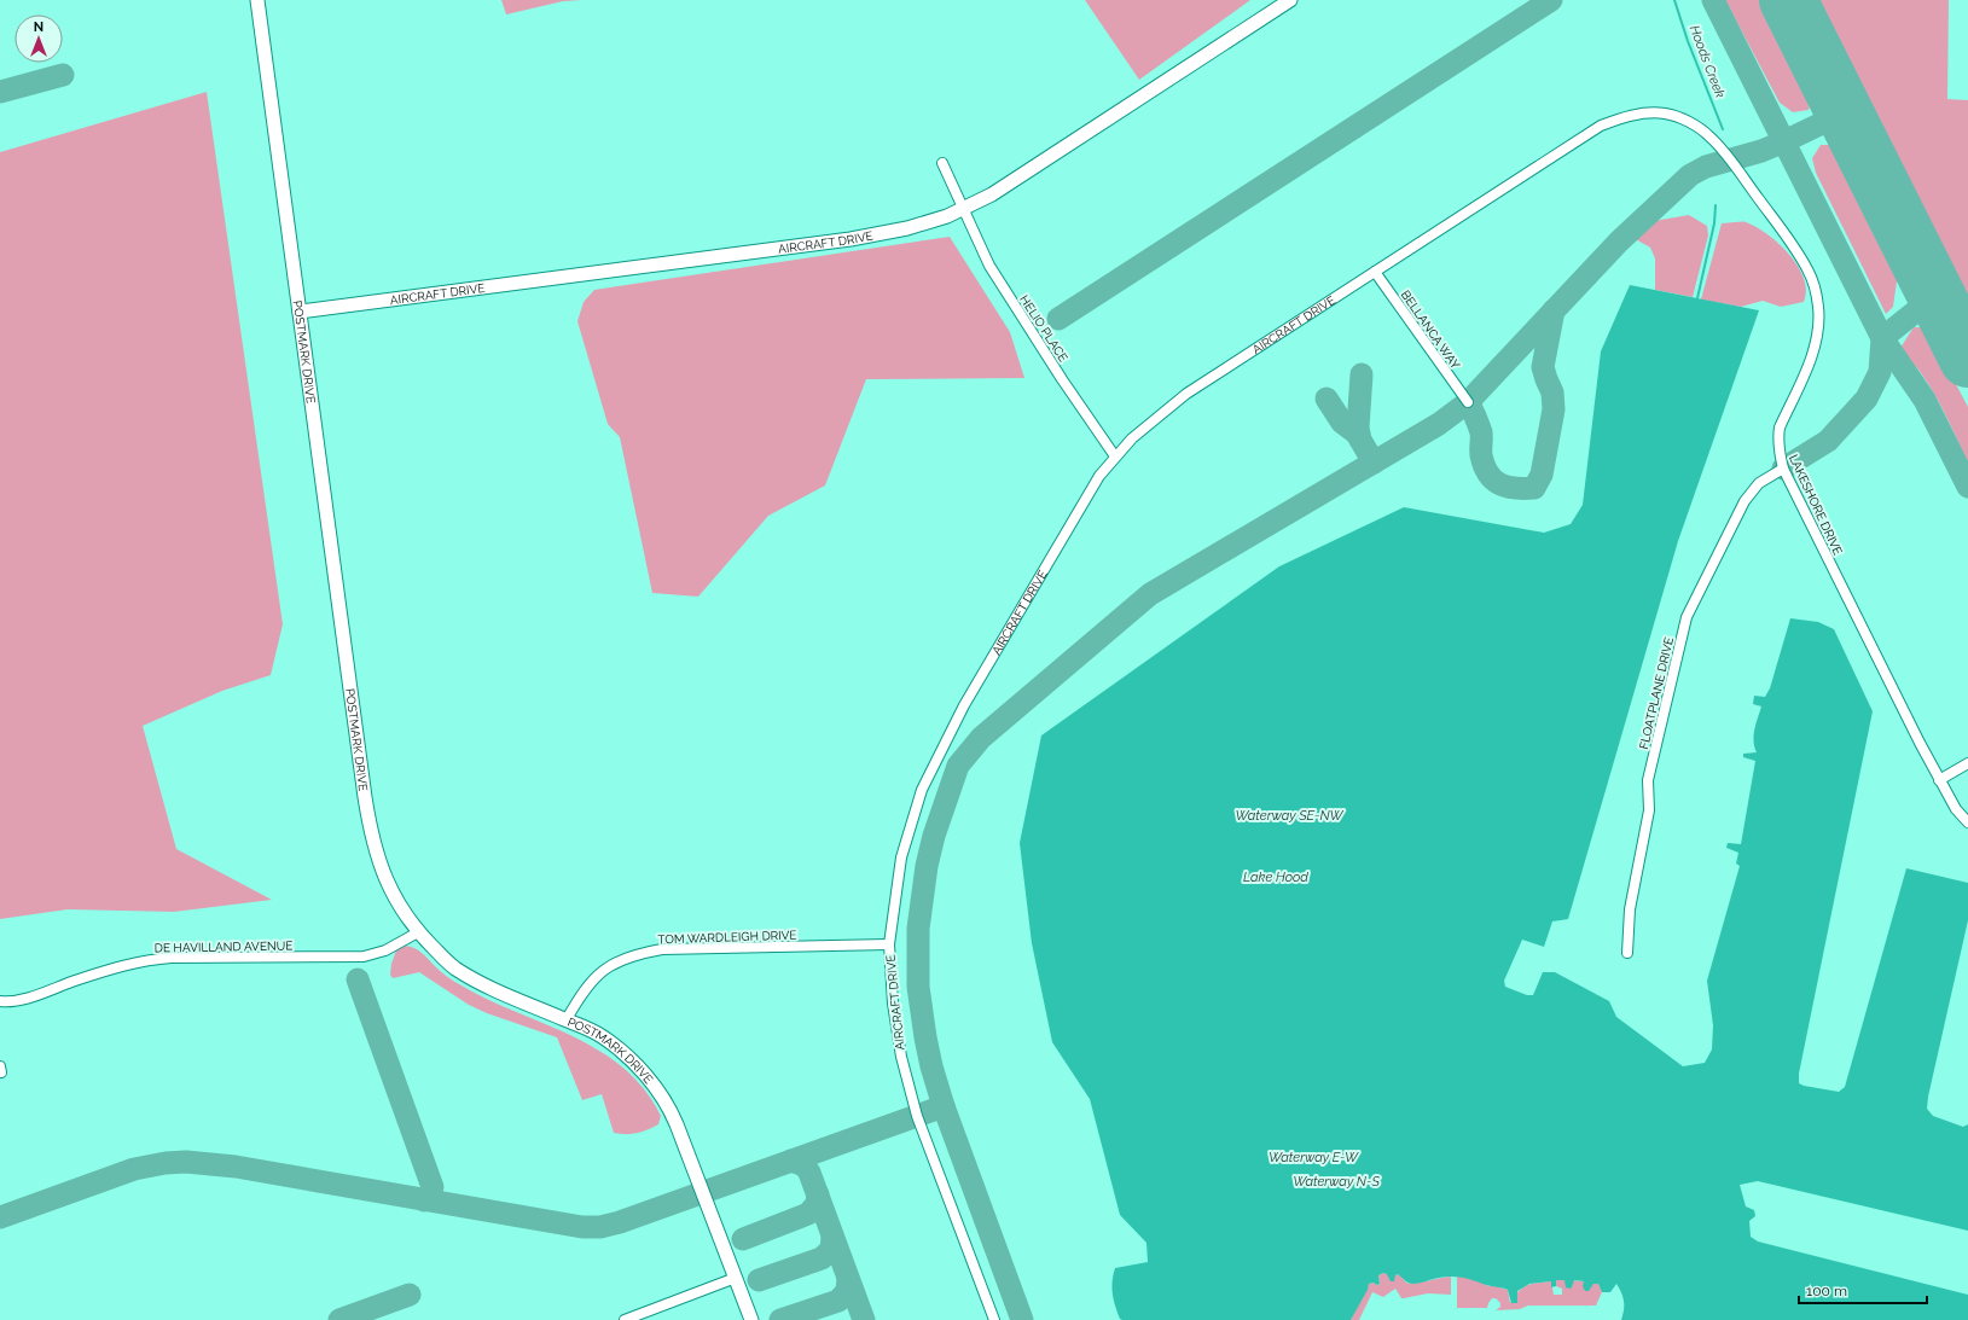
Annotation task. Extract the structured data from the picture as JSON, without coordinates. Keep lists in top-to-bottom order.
{
  "streets": {
    "street": [
      "AIRCRAFT DRIVE",
      "HELIO PLACE",
      "BELLANCA WAY",
      "POSTMARK DRIVE",
      "LAKESHORE DRIVE",
      "FLOATPLANE DRIVE",
      "TOM WARDLEIGH DRIVE",
      "DE HAVILLAND AVENUE"
    ]
  },
  "crossings": [
    ["AIRCRAFT DRIVE", "HELIO PLACE"],
    ["AIRCRAFT DRIVE", "BELLANCA WAY"],
    ["AIRCRAFT DRIVE", "POSTMARK DRIVE"],
    ["AIRCRAFT DRIVE", "LAKESHORE DRIVE"],
    ["AIRCRAFT DRIVE", "TOM WARDLEIGH DRIVE"],
    ["POSTMARK DRIVE", "TOM WARDLEIGH DRIVE"],
    ["POSTMARK DRIVE", "DE HAVILLAND AVENUE"],
    ["LAKESHORE DRIVE", "FLOATPLANE DRIVE"]
  ],
  "water": [
    "Hoods Creek",
    "Waterway SE-NW",
    "Lake Hood",
    "Waterway E-W",
    "Waterway N-S"
  ],
  "scale_bar": "100 m",
  "north": "top"
}
